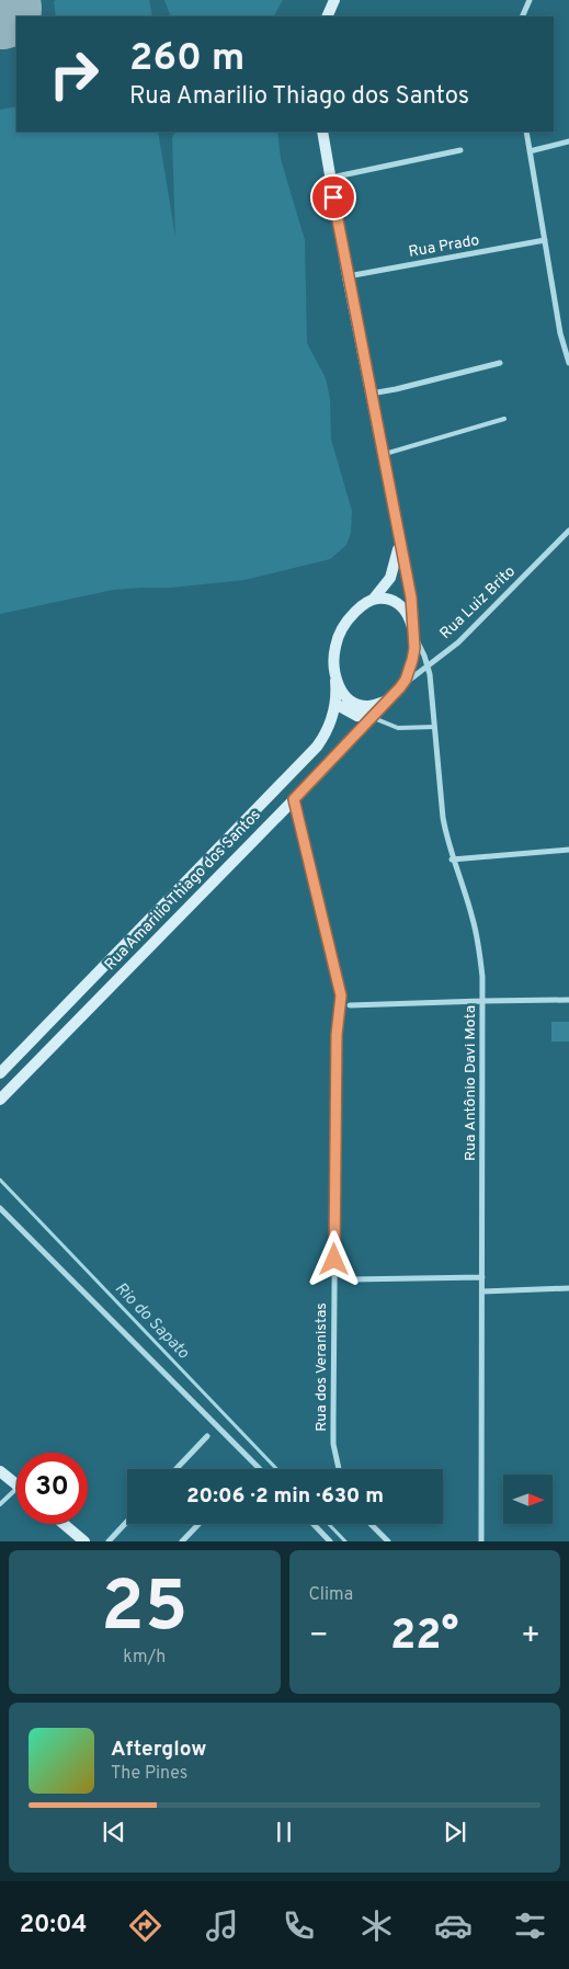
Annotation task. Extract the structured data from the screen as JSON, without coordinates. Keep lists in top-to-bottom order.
{
  "streets": {
    "main road": ["Rua Amarilio Thiago dos Santos"],
    "street": [
      "Rua Prado",
      "Rua Luiz Brito",
      "Rua Antônio Davi Mota",
      "Rua dos Veranistas"
    ]
  },
  "crossings": [
    ["Rua Luiz Brito", "Rua Amarilio Thiago dos Santos"],
    ["Rua Luiz Brito", "Rua Antônio Davi Mota"],
    ["Rua Amarilio Thiago dos Santos", "Rua Antônio Davi Mota"],
    ["Rua Amarilio Thiago dos Santos", "Rua dos Veranistas"]
  ],
  "water": ["Rio do Sapato"],
  "north": "right",
  "page": {
    "turn": ["260 m", "Rua Amarilio Thiago dos Santos"],
    "limit": "30",
    "trip": "20:06 · 2 min · 630 m",
    "tile": [
      ["25", "km/h"],
      "Clima"
    ],
    "heat": ["−", "22°", "+"],
    "song": ["Afterglow", "The Pines"],
    "tabs": "20:04"
  }
}
